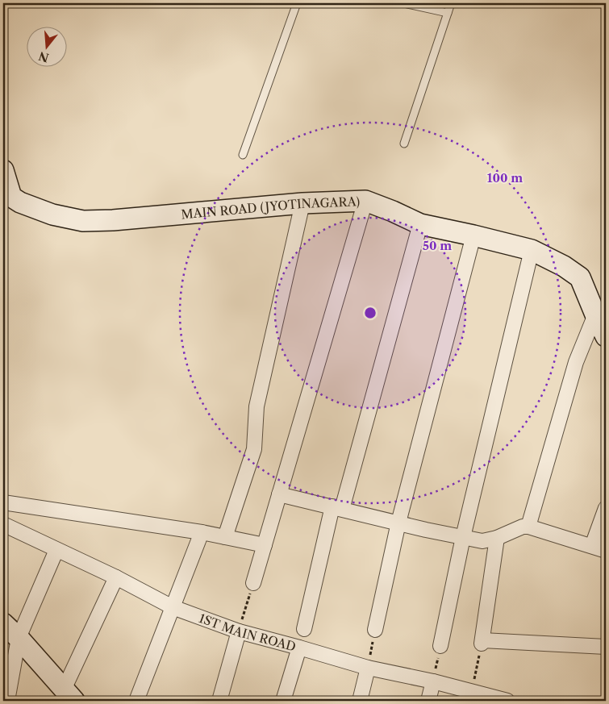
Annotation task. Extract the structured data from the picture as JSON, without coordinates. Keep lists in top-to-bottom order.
{
  "streets": {
    "street": ["MAIN ROAD (JYOTINAGARA)", "1ST MAIN ROAD"]
  },
  "north": "bottom",
  "rings": ["100 m", "50 m"]
}
